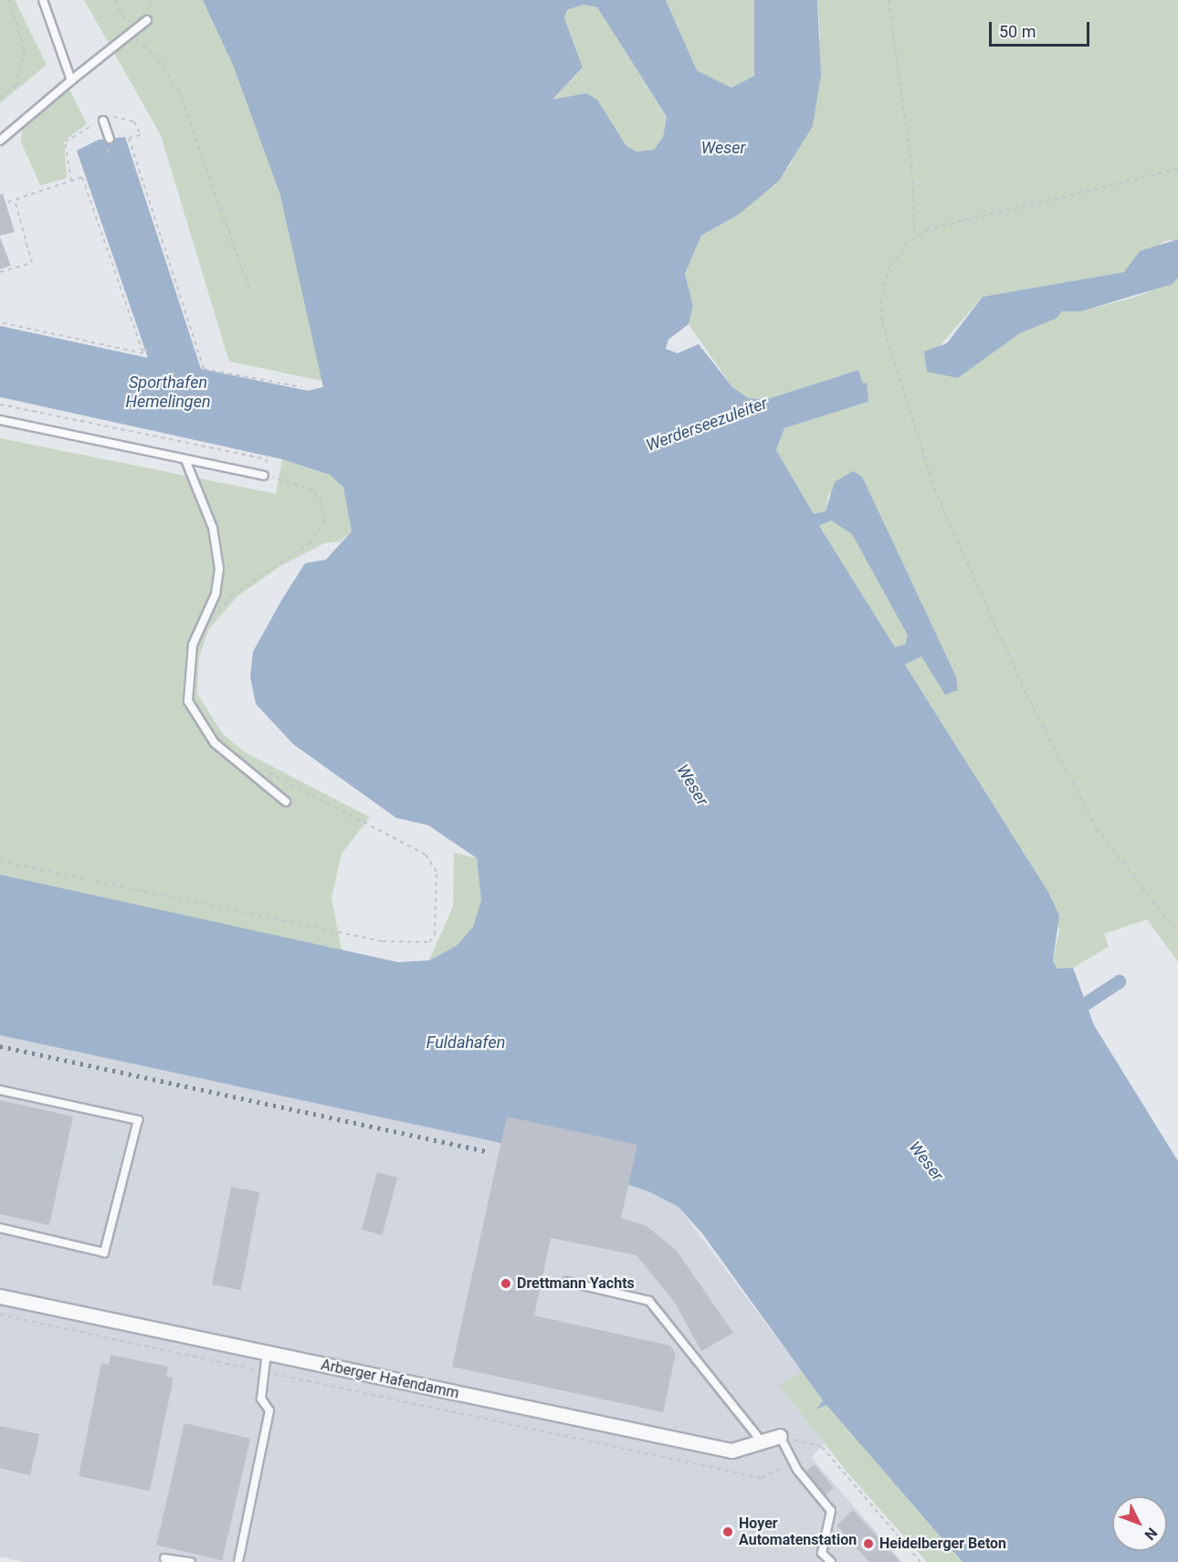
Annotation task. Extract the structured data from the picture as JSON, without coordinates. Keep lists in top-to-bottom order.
{
  "streets": {
    "street": ["Arberger Hafendamm"]
  },
  "water": [
    "Weser",
    "Sporthafen Hemelingen",
    "Werderseezuleiter",
    "Fuldahafen"
  ],
  "places": ["Drettmann Yachts", "Hoyer Automatenstation", "Heidelberger Beton"],
  "scale_bar": "50 m",
  "north": "bottom right"
}
